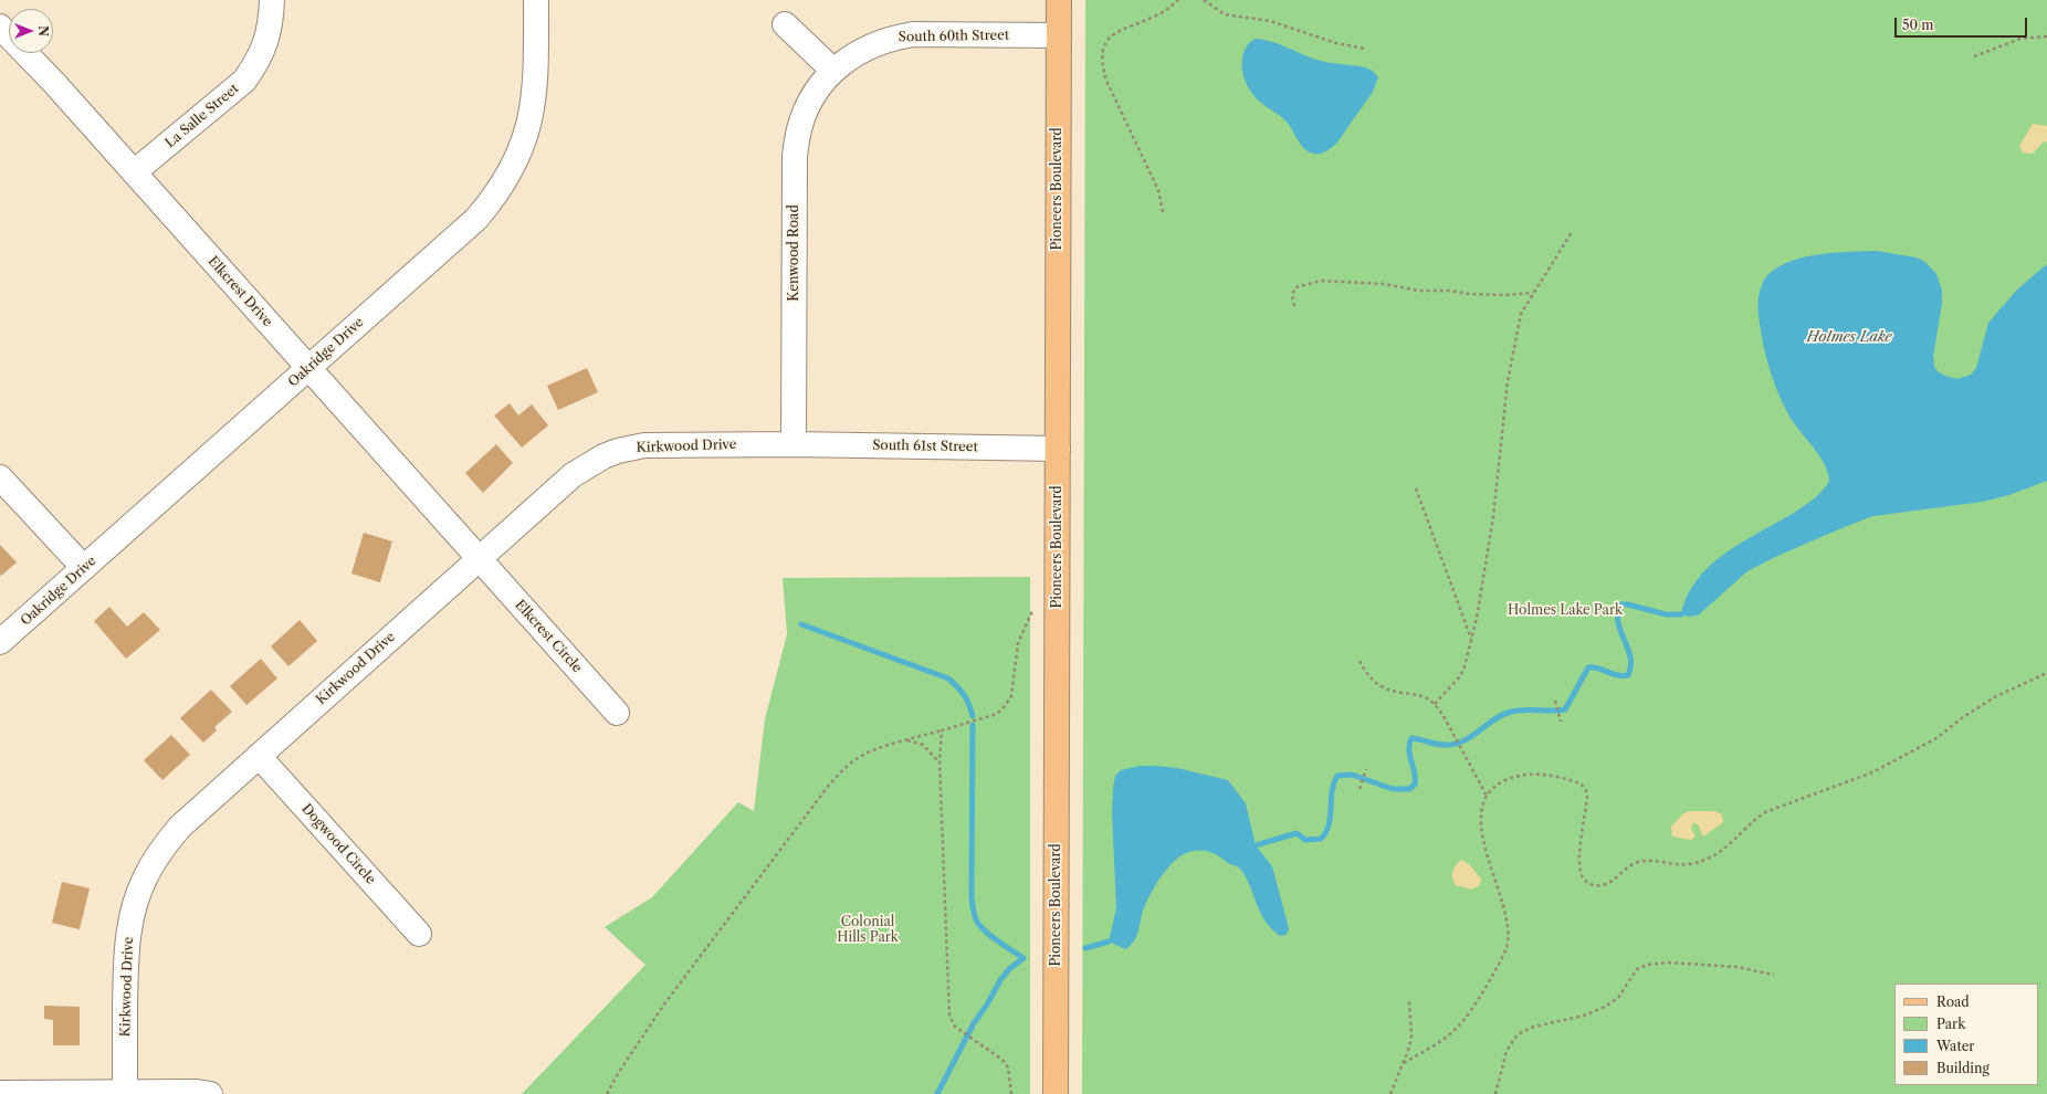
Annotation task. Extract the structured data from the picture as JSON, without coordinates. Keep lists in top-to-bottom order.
{
  "streets": {
    "main road": ["Pioneers Boulevard"],
    "street": [
      "South 60th Street",
      "La Salle Street",
      "Kenwood Road",
      "Elkcrest Drive",
      "Oakridge Drive",
      "Kirkwood Drive",
      "South 61st Street",
      "Elkcrest Circle",
      "Dogwood Circle"
    ]
  },
  "crossings": [
    ["South 60th Street", "Pioneers Boulevard"],
    ["South 60th Street", "Kenwood Road"],
    ["La Salle Street", "Elkcrest Drive"],
    ["Pioneers Boulevard", "South 61st Street"],
    ["Kenwood Road", "Kirkwood Drive"],
    ["Kenwood Road", "South 61st Street"],
    ["Elkcrest Drive", "Oakridge Drive"],
    ["Elkcrest Drive", "Kirkwood Drive"],
    ["Elkcrest Drive", "Elkcrest Circle"],
    ["Kirkwood Drive", "South 61st Street"],
    ["Kirkwood Drive", "Elkcrest Circle"],
    ["Kirkwood Drive", "Dogwood Circle"]
  ],
  "water": ["Holmes Lake"],
  "parks": ["Holmes Lake Park", "Colonial Hills Park"],
  "legend": [
    "Road",
    "Park",
    "Water",
    "Building"
  ],
  "scale_bar": "50 m",
  "north": "right"
}
